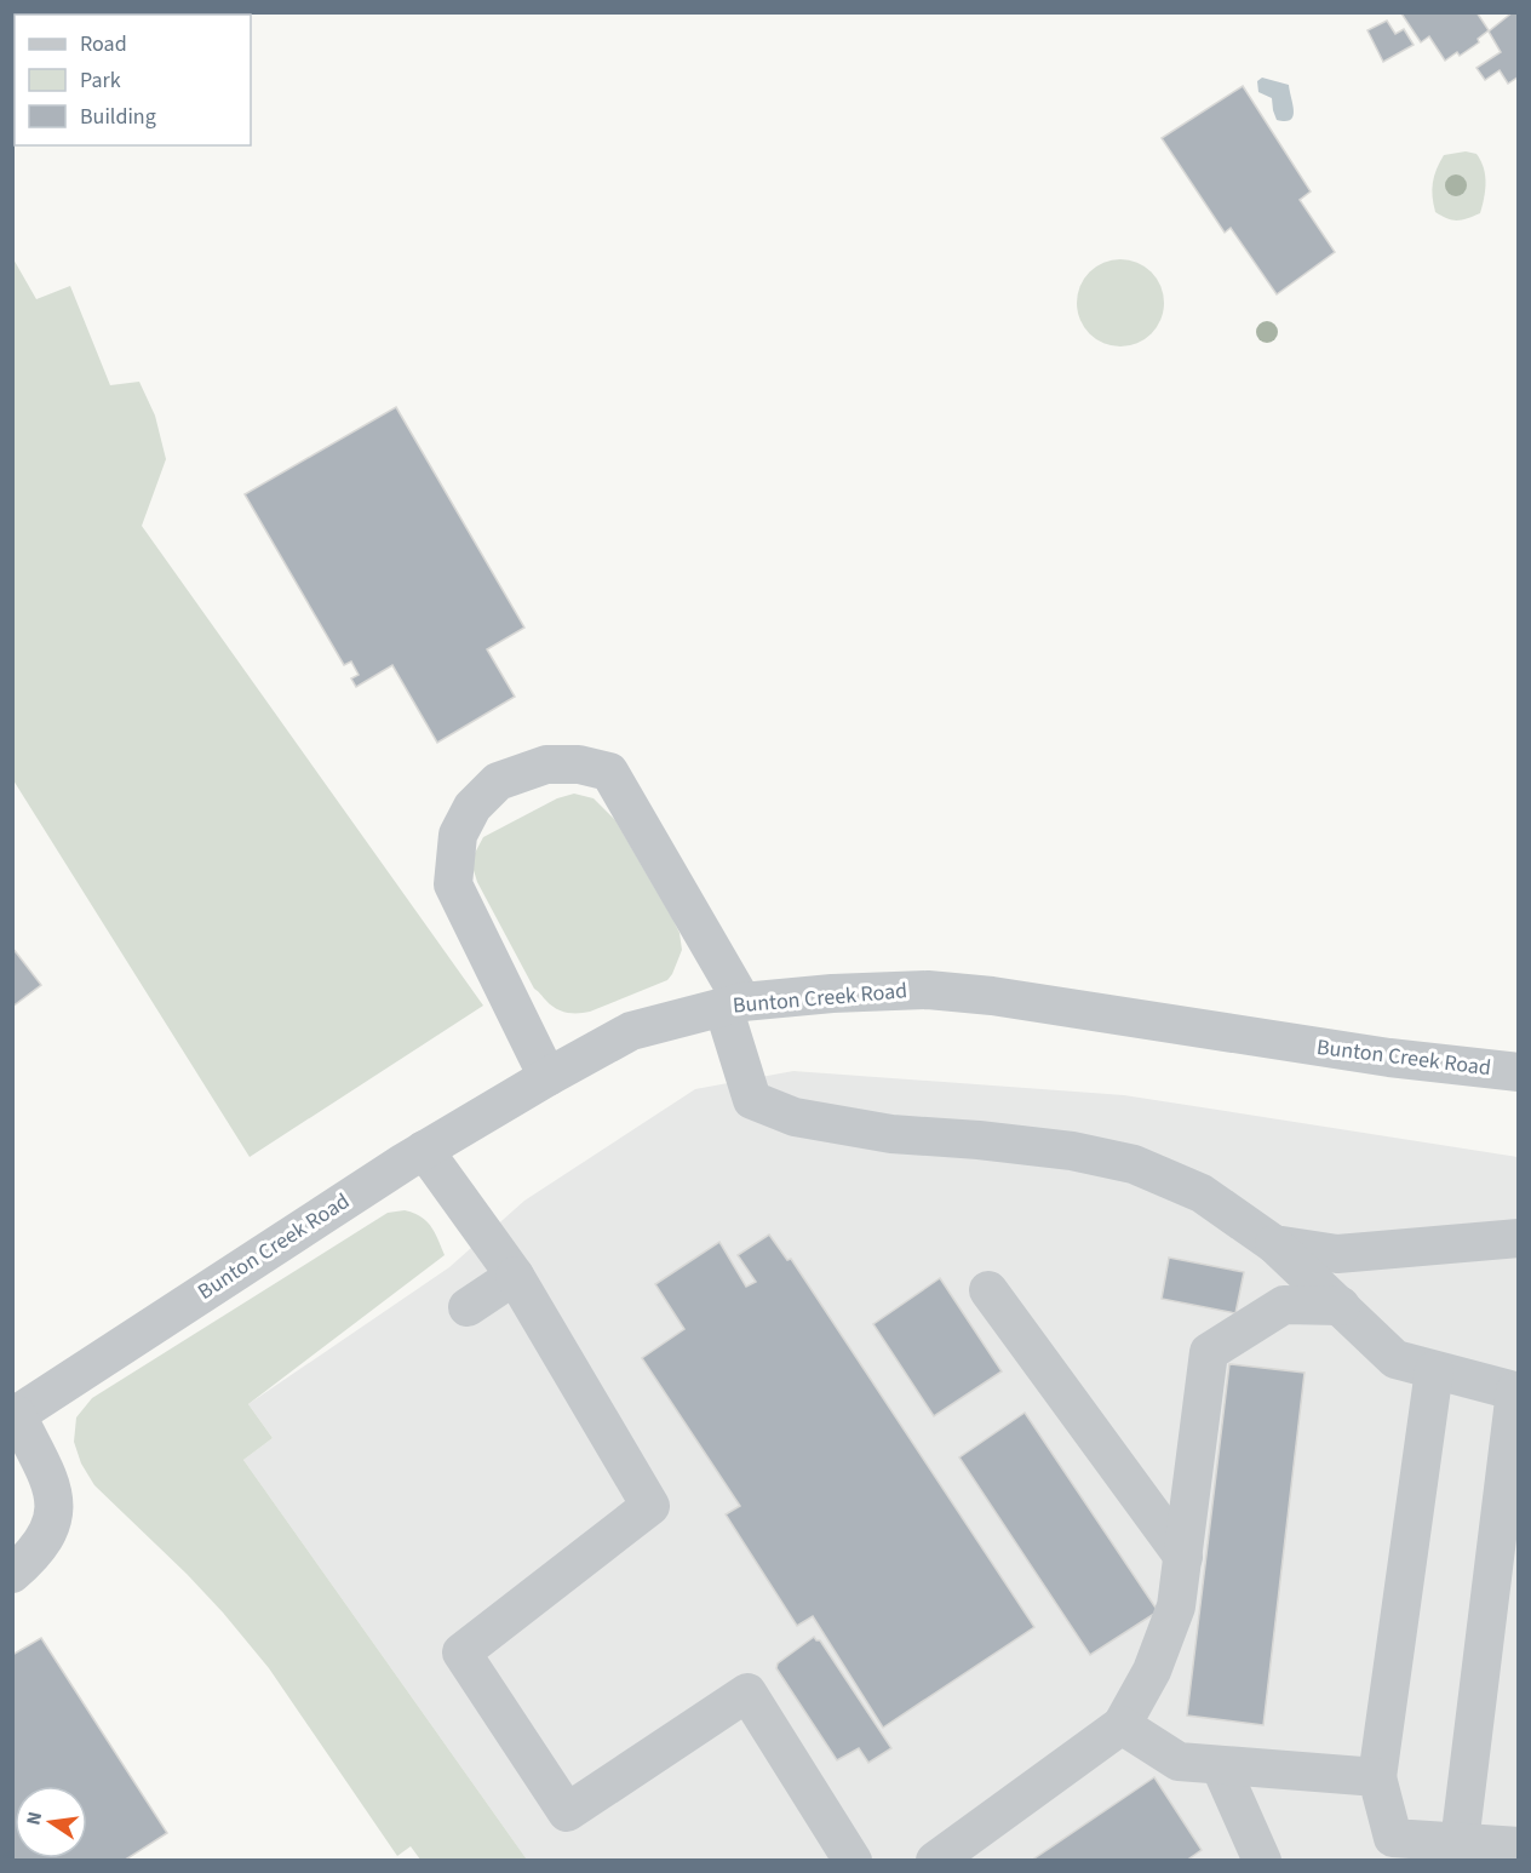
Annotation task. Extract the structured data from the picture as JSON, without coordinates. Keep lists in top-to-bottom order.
{
  "streets": {
    "street": ["Bunton Creek Road"]
  },
  "legend": ["Road", "Park", "Building"],
  "north": "left"
}
